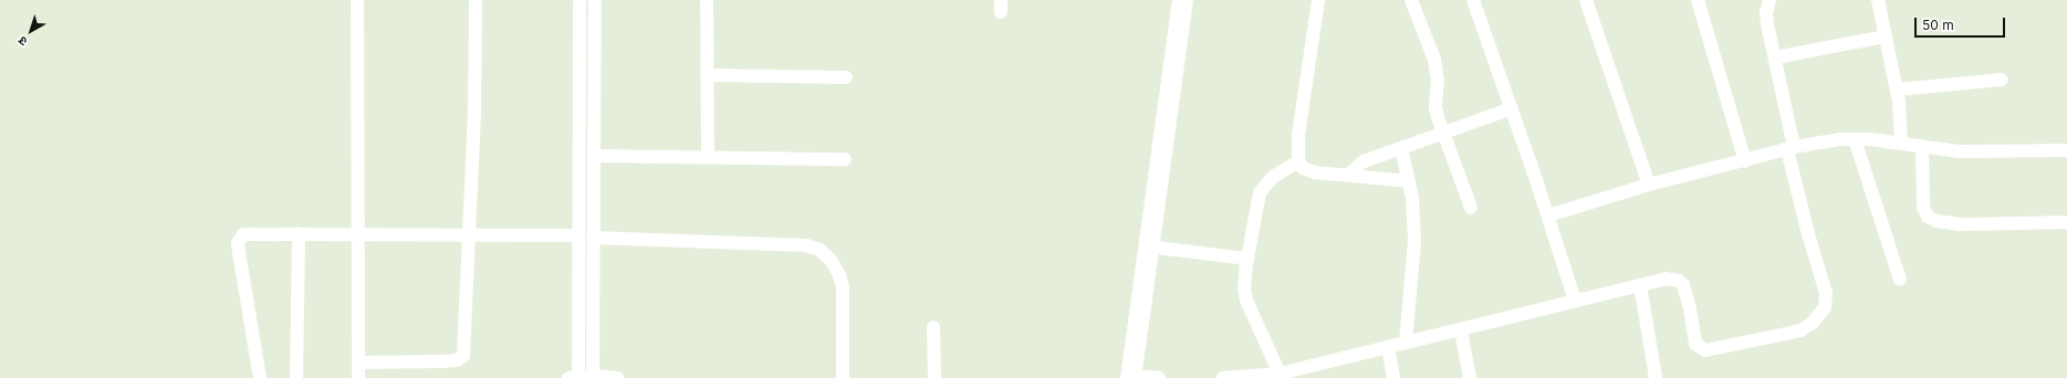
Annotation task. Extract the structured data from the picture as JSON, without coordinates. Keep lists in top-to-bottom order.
{
  "scale_bar": "50 m",
  "north": "bottom left"
}
